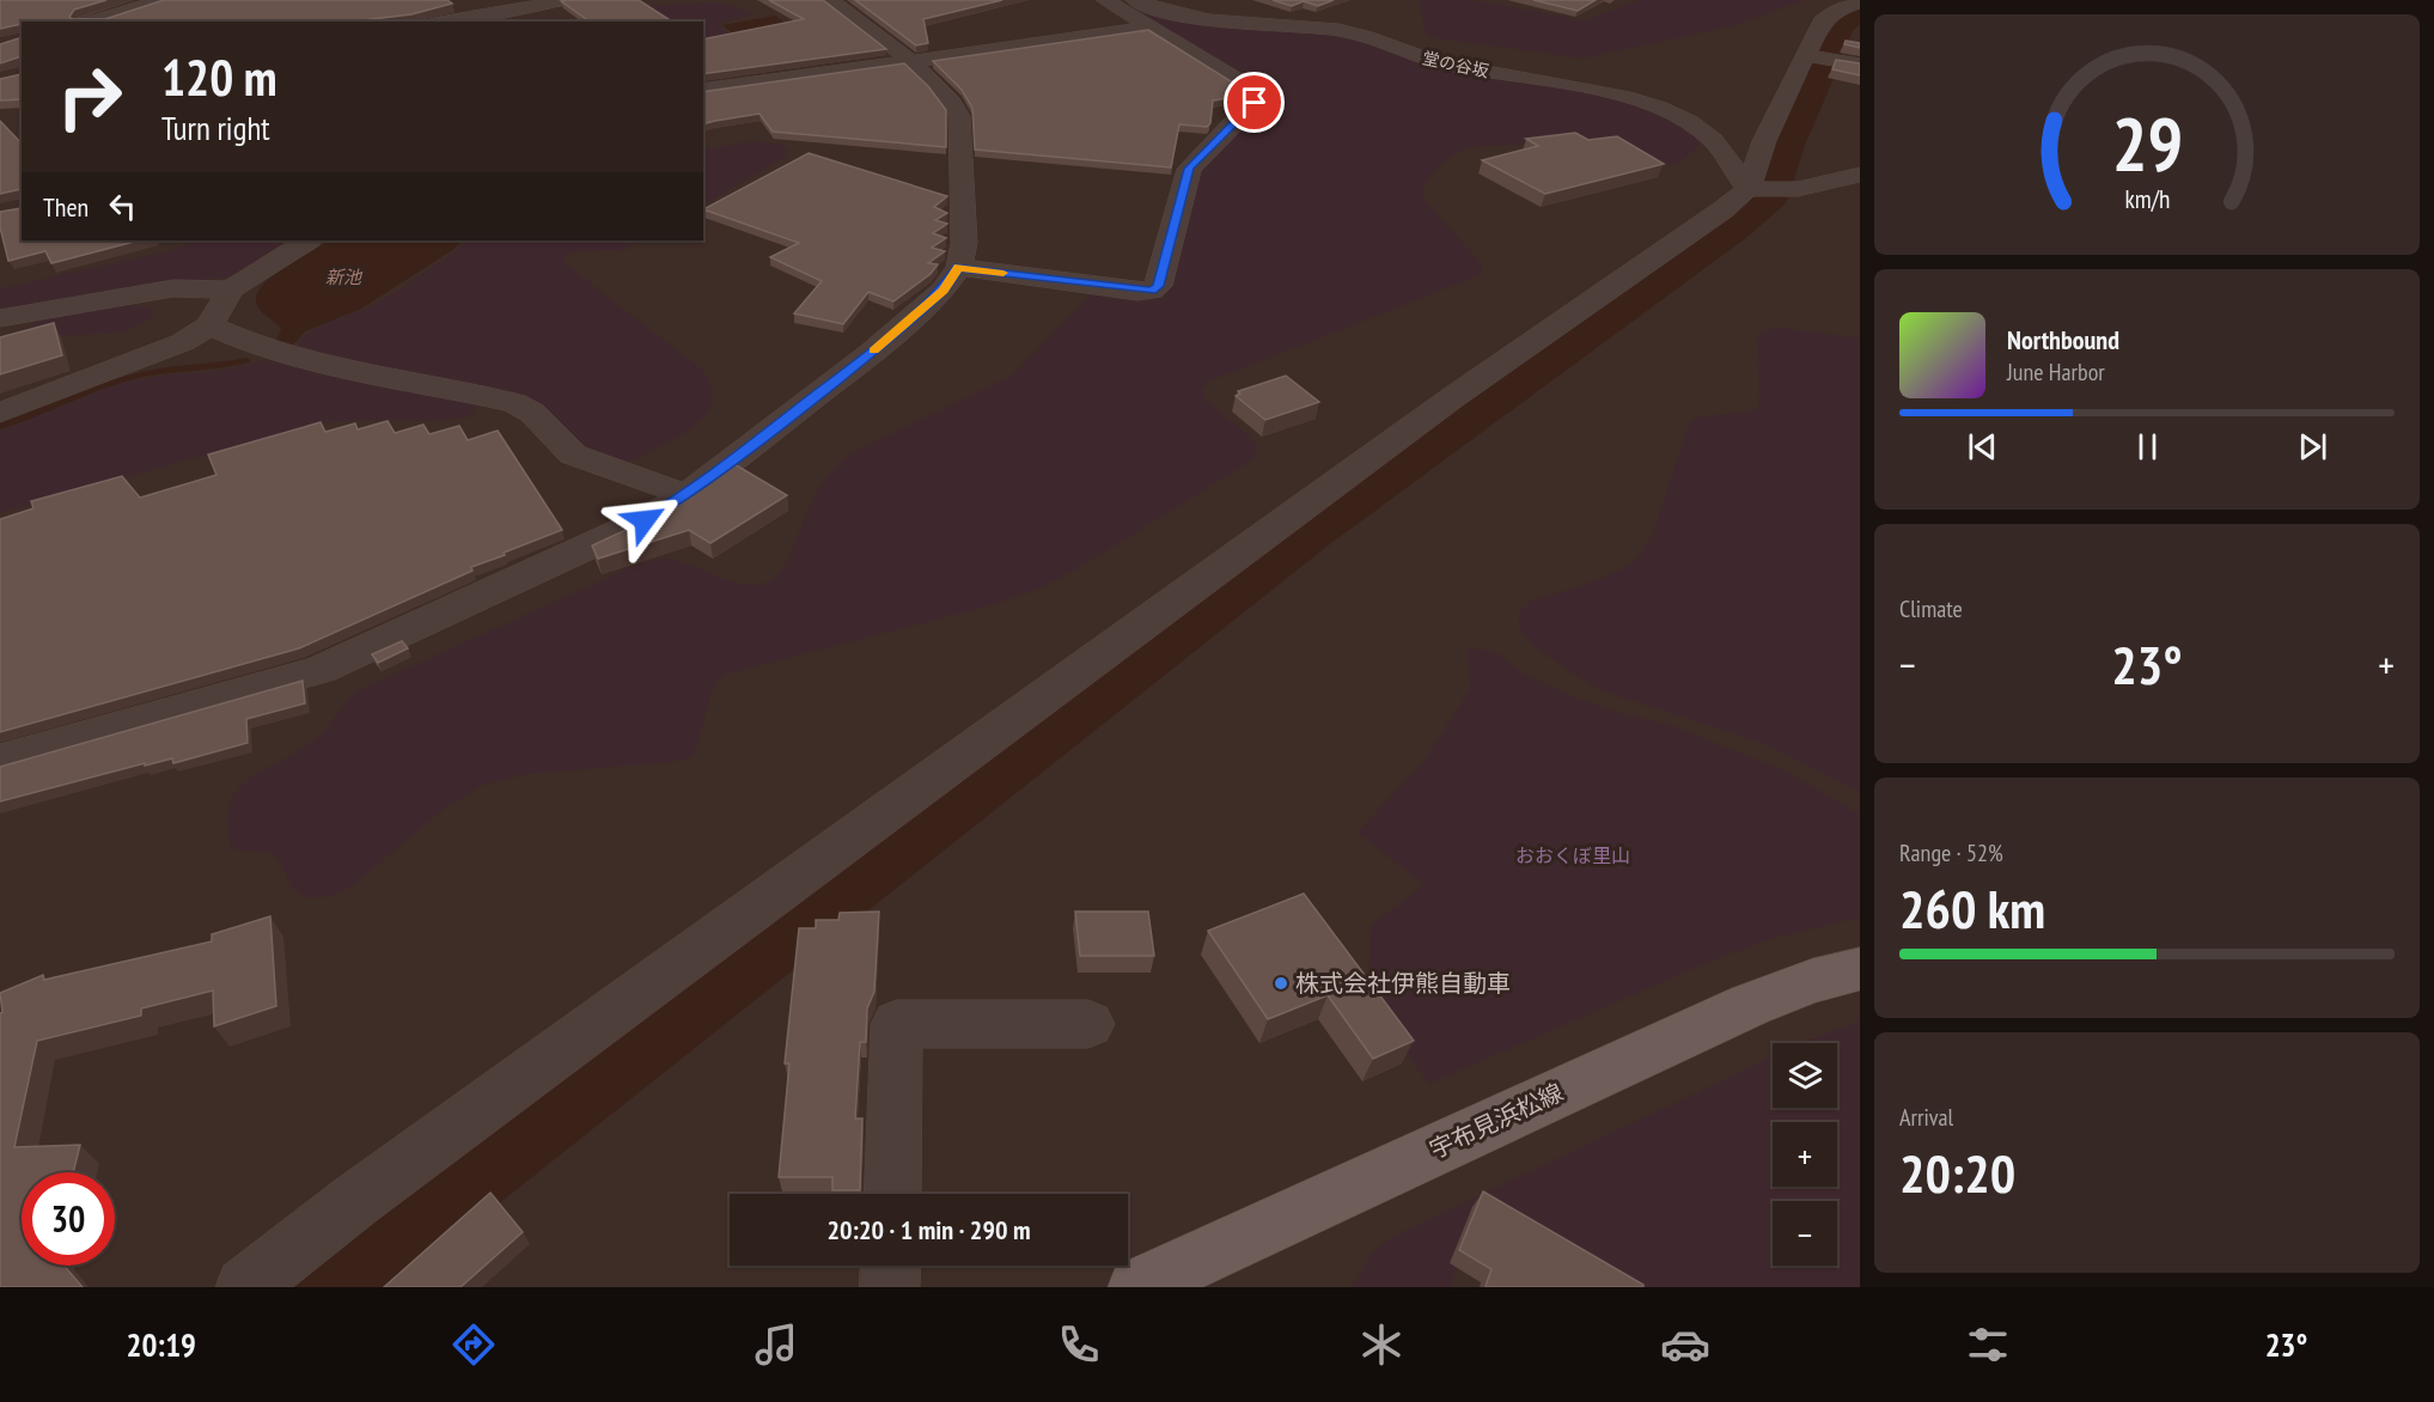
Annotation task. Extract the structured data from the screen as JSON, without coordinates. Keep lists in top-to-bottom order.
{
  "streets": {
    "main road": ["宇布見浜松線"],
    "street": ["堂の谷坂"]
  },
  "water": ["新池"],
  "parks": ["おおくぼ里山"],
  "places": ["株式会社伊熊自動車"],
  "page": {
    "turn": ["120 m", "Turn right"],
    "then": "Then",
    "song": ["Northbound", "June Harbor"],
    "tile": [
      "Climate",
      ["Range · 52%", "260 km"],
      ["Arrival", "20:20"]
    ],
    "heat": ["−", "23°", "+"],
    "map_buttons": ["+", "−"],
    "limit": "30",
    "trip": "20:20 · 1 min · 290 m",
    "tabs": ["20:19", "23°"],
    "gauge": ["29", "km/h"]
  }
}
